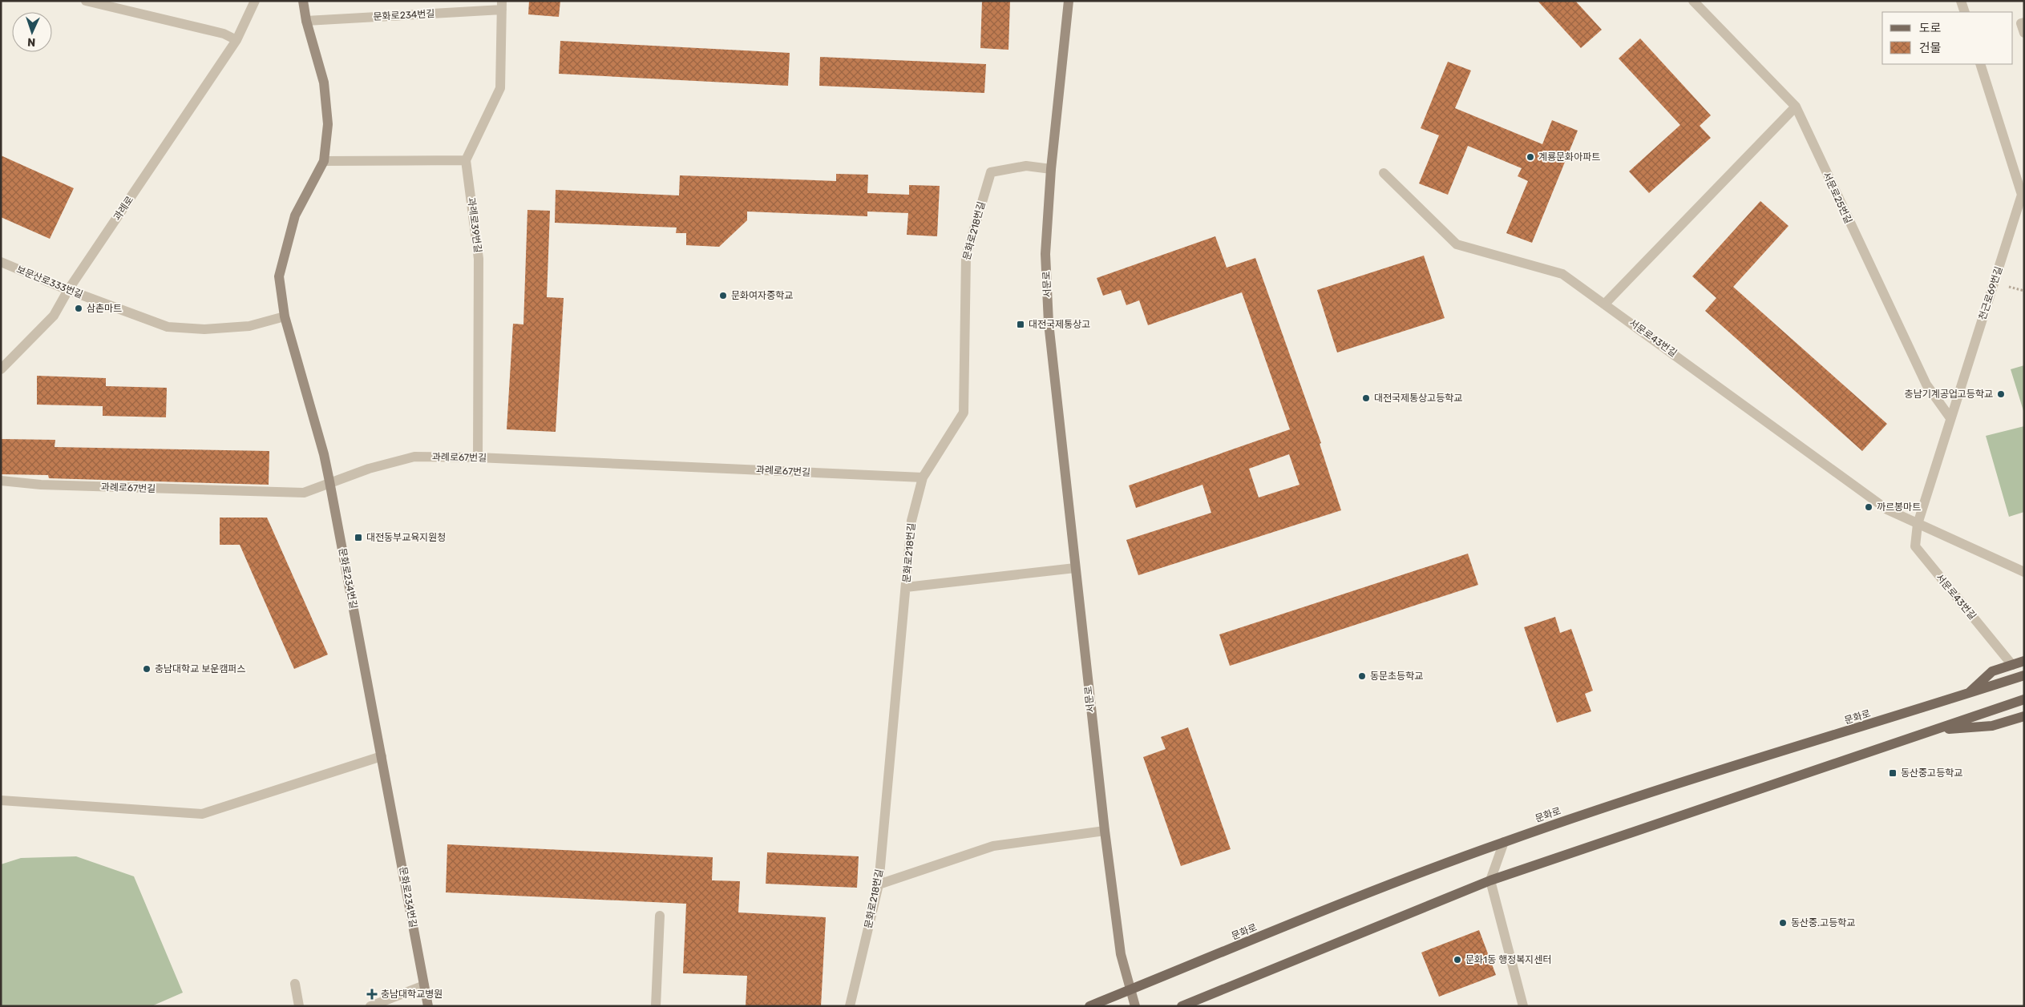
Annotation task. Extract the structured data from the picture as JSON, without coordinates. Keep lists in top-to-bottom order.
{
  "streets": {
    "main road": ["문화로234번길", "서문로", "문화로"],
    "street": [
      "서문로25번길",
      "과례로",
      "과례로39번길",
      "문화로218번길",
      "보문산로333번길",
      "천근로69번길",
      "서문로43번길",
      "과례로67번길"
    ]
  },
  "crossings": [
    ["문화로234번길", "보문산로333번길"],
    ["문화로234번길", "과례로67번길"],
    ["서문로25번길", "천근로69번길"],
    ["과례로", "보문산로333번길"],
    ["과례로39번길", "과례로67번길"],
    ["문화로218번길", "서문로"],
    ["문화로218번길", "과례로67번길"],
    ["서문로", "문화로"],
    ["천근로69번길", "서문로43번길"]
  ],
  "places": {
    "other": [
      "계룡문화아파트",
      "문화여자중학교",
      "삼촌마트",
      "충남기계공업고등학교",
      "대전국제통상고등학교",
      "까르봉마트",
      "충남대학교 보운캠퍼스",
      "동문초등학교",
      "동산중.고등학교",
      "문화1동 행정복지센터"
    ],
    "transit": ["대전국제통상고", "대전동부교육지원청", "동산중고등학교"],
    "health": ["충남대학교병원"]
  },
  "legend": ["도로", "건물"],
  "north": "bottom"
}
